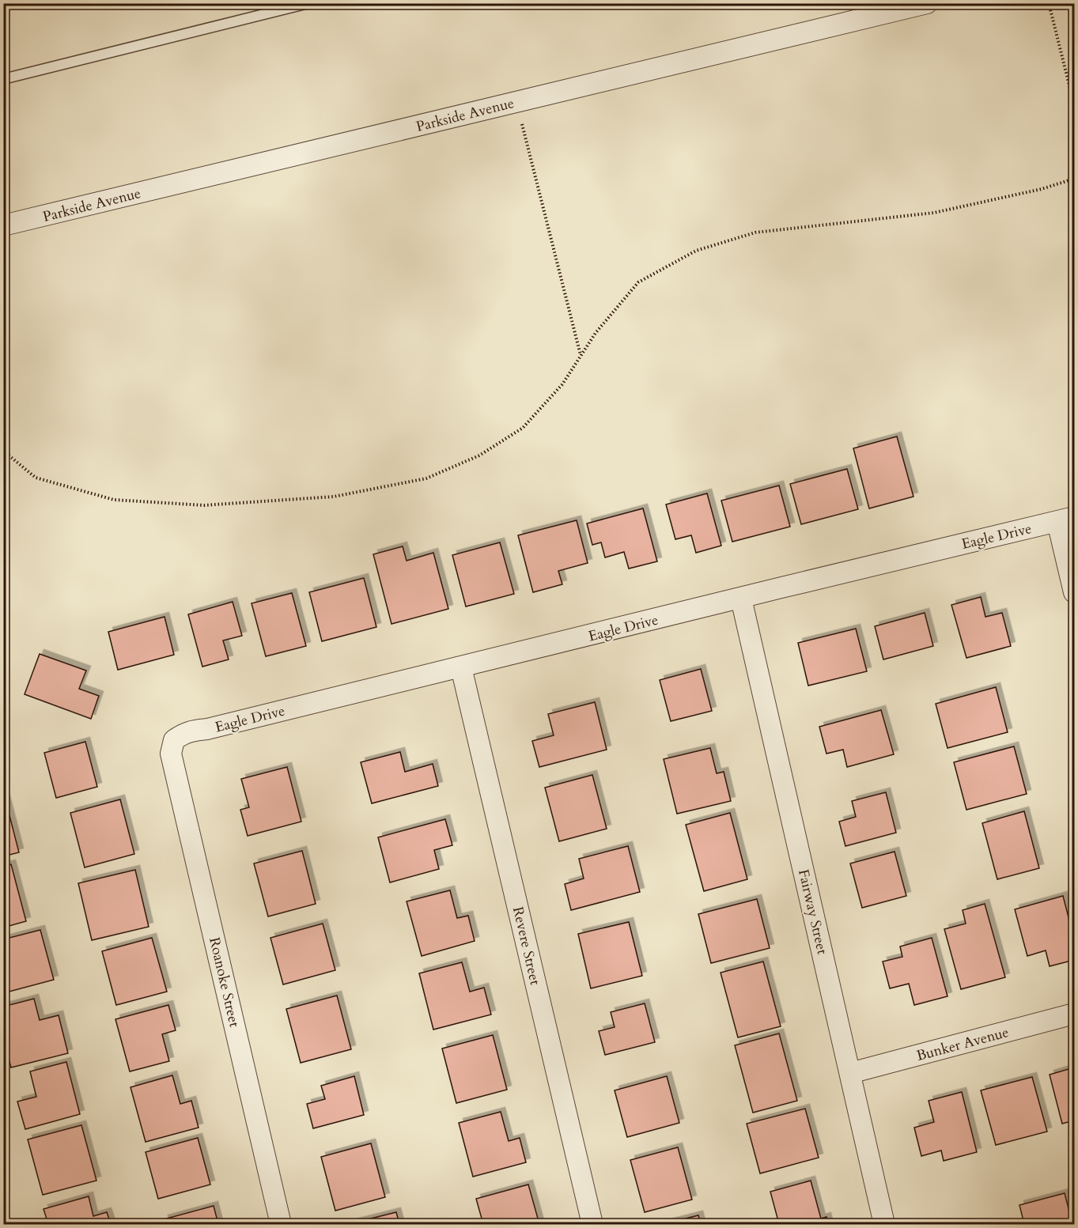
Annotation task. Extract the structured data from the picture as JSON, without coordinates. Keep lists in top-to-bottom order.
{
  "streets": {
    "street": [
      "Parkside Avenue",
      "Eagle Drive",
      "Fairway Street",
      "Revere Street",
      "Roanoke Street",
      "Bunker Avenue"
    ]
  },
  "crossings": [
    ["Eagle Drive", "Fairway Street"],
    ["Eagle Drive", "Revere Street"],
    ["Eagle Drive", "Roanoke Street"],
    ["Fairway Street", "Bunker Avenue"]
  ]
}
